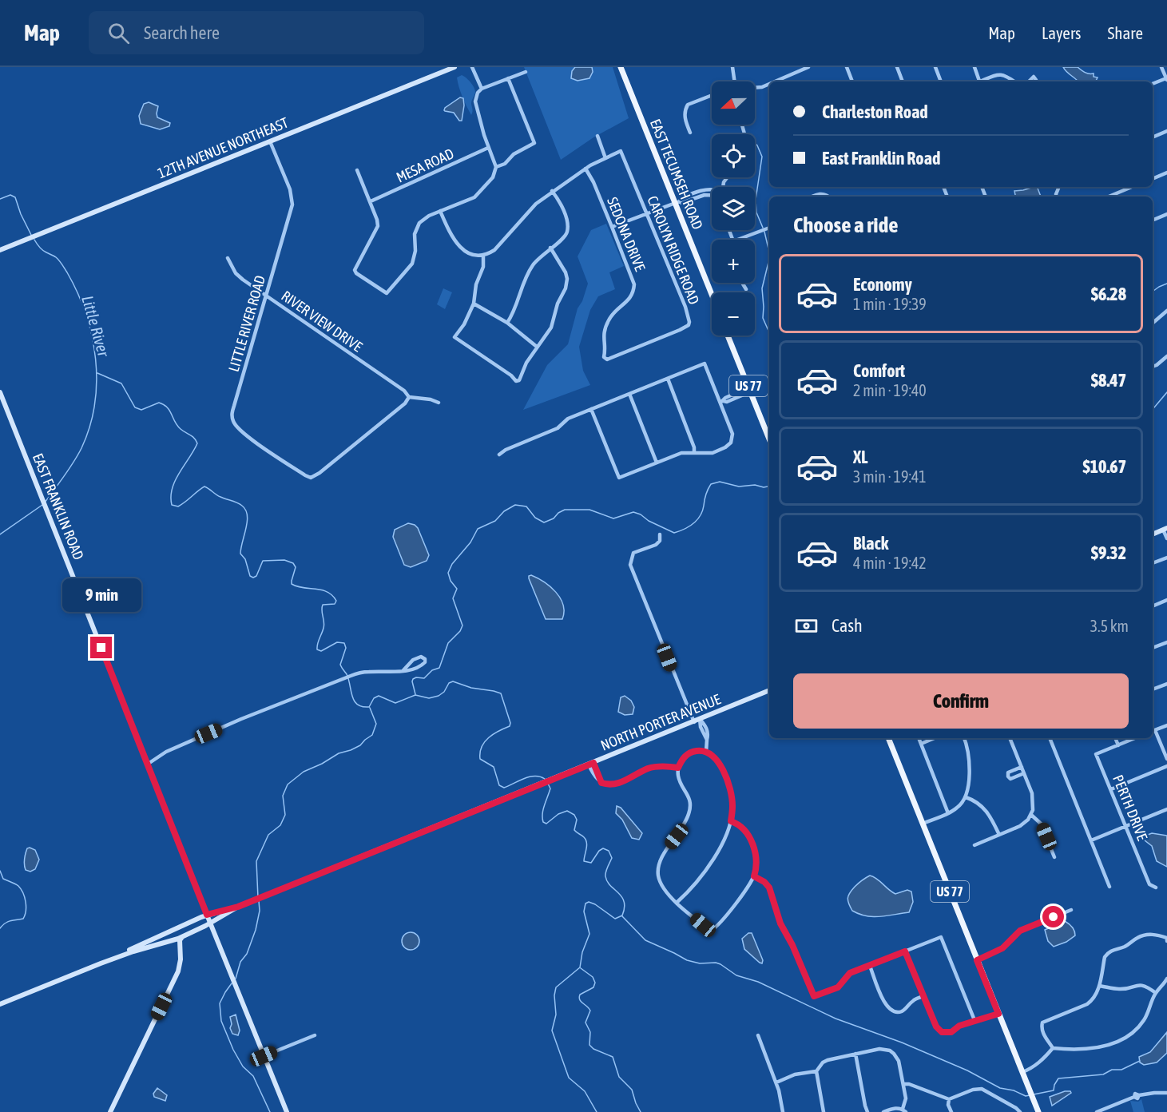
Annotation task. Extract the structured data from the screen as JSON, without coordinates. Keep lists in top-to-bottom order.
{
  "streets": {
    "main road": ["EAST TECUMSEH ROAD", "US 77"],
    "street": [
      "12TH AVENUE NORTHEAST",
      "MESA ROAD",
      "SEDONA DRIVE",
      "CAROLYN RIDGE ROAD",
      "RIVER VIEW DRIVE",
      "LITTLE RIVER ROAD",
      "EAST FRANKLIN ROAD",
      "NORTH PORTER AVENUE",
      "PERTH DRIVE"
    ]
  },
  "crossings": [
    ["12TH AVENUE NORTHEAST", "LITTLE RIVER ROAD"],
    ["SEDONA DRIVE", "CAROLYN RIDGE ROAD"],
    ["RIVER VIEW DRIVE", "LITTLE RIVER ROAD"],
    ["EAST FRANKLIN ROAD", "NORTH PORTER AVENUE"]
  ],
  "water": ["Little River"],
  "north": "left",
  "page": {
    "header": "Map",
    "search": "Search here",
    "nav": ["Map", "Layers", "Share"],
    "map_buttons": ["+", "−"],
    "banner": ["Charleston Road", "East Franklin Road"],
    "heading": "Choose a ride",
    "list": [
      {
        "name": "Economy",
        "note": "1 min · 19:39",
        "value": "$6.28"
      },
      {
        "name": "Comfort",
        "note": "2 min · 19:40",
        "value": "$8.47"
      },
      {
        "name": "XL",
        "note": "3 min · 19:41",
        "value": "$10.67"
      },
      {
        "name": "Black",
        "note": "4 min · 19:42",
        "value": "$9.32"
      }
    ],
    "bubble": "9 min",
    "pay": ["Cash", "3.5 km"],
    "buttons": "Confirm"
  }
}
